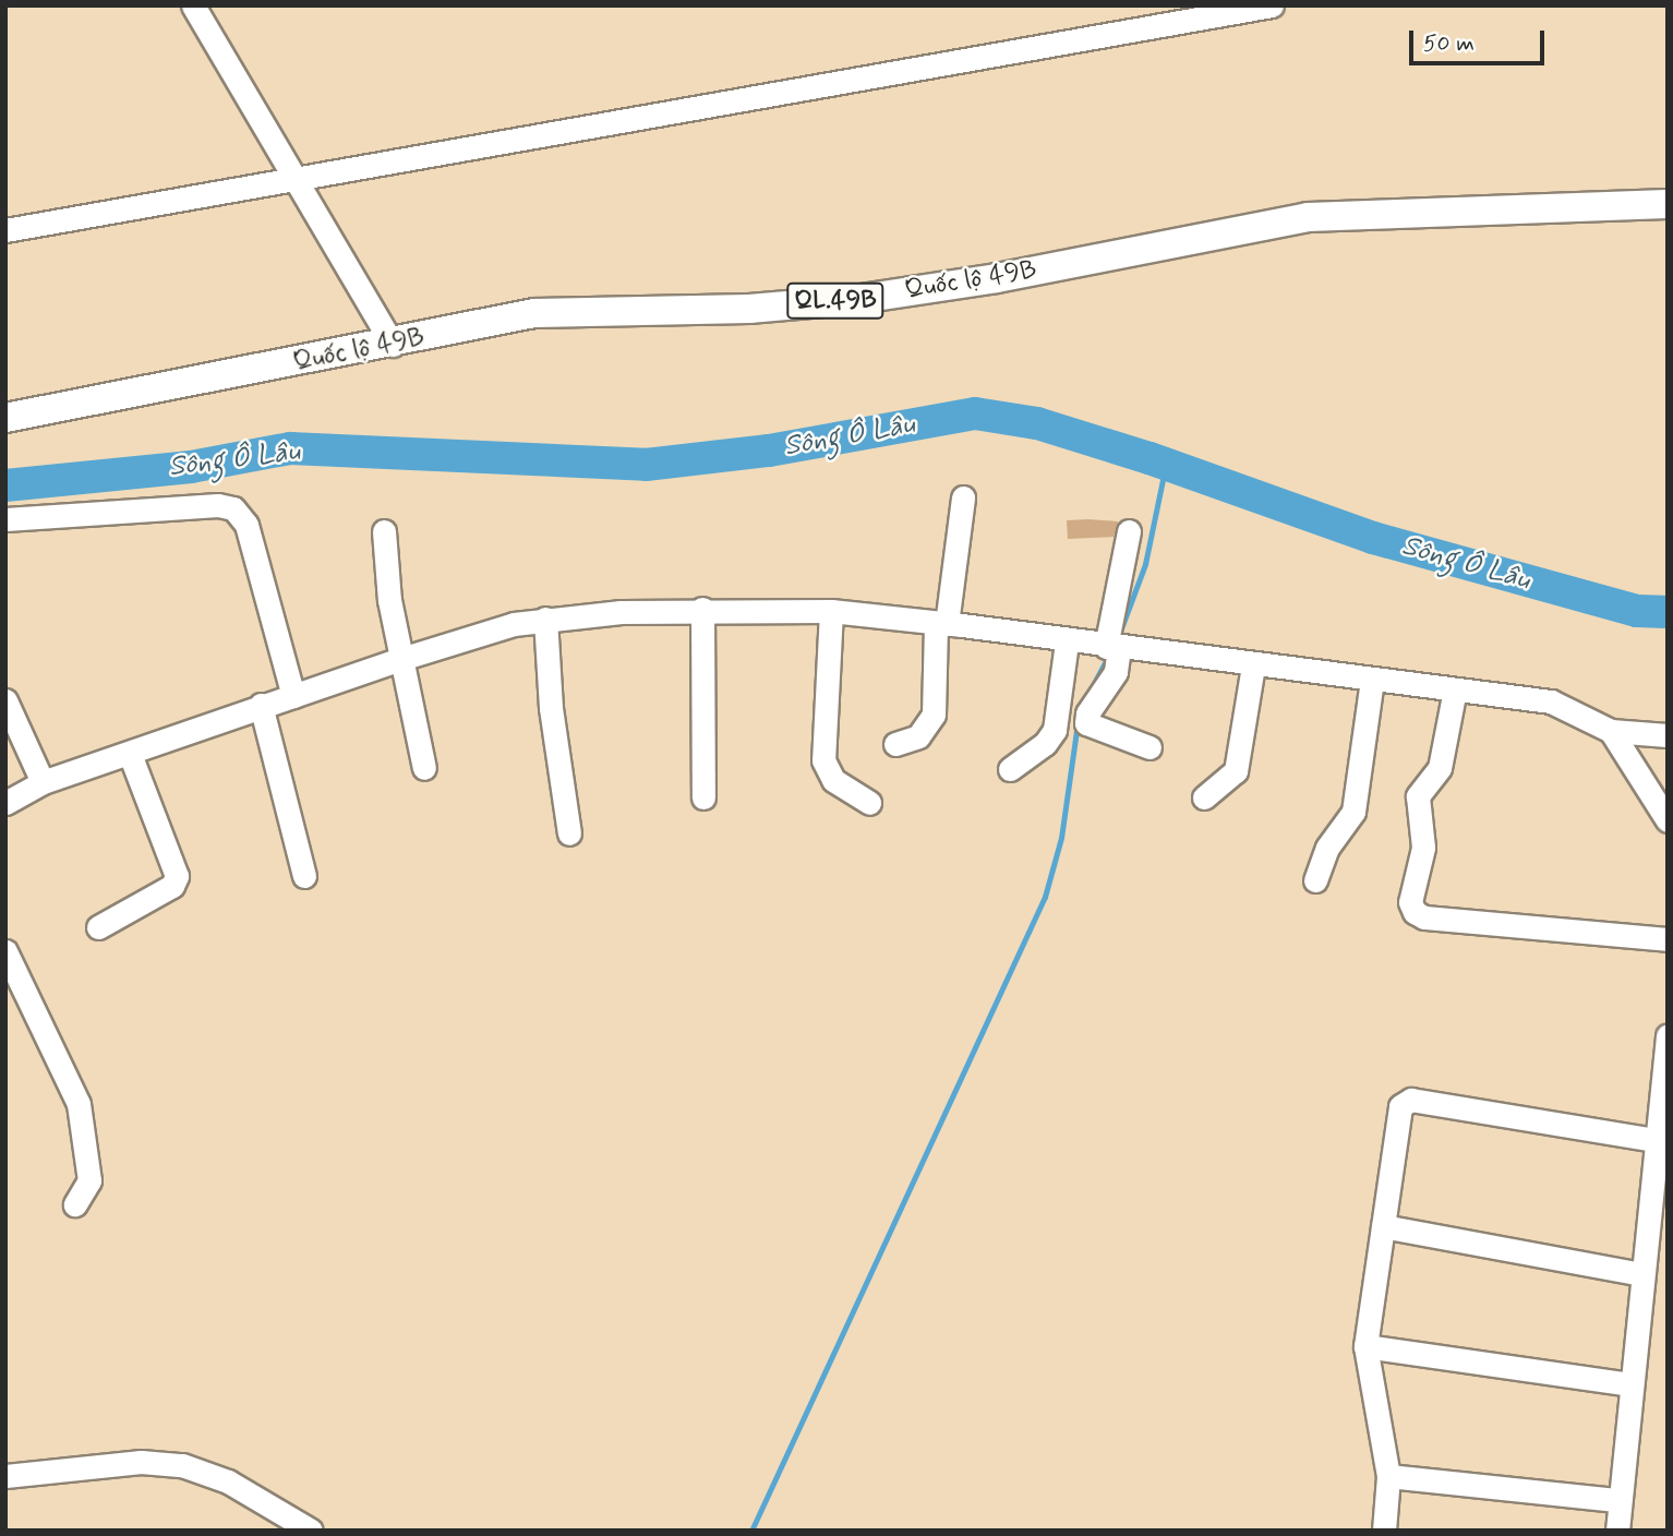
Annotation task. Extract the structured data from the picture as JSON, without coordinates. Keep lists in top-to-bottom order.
{
  "streets": {
    "main road": ["Quốc lộ 49B", "QL.49B"]
  },
  "water": ["Sông Ô Lâu"],
  "scale_bar": "50 m"
}
